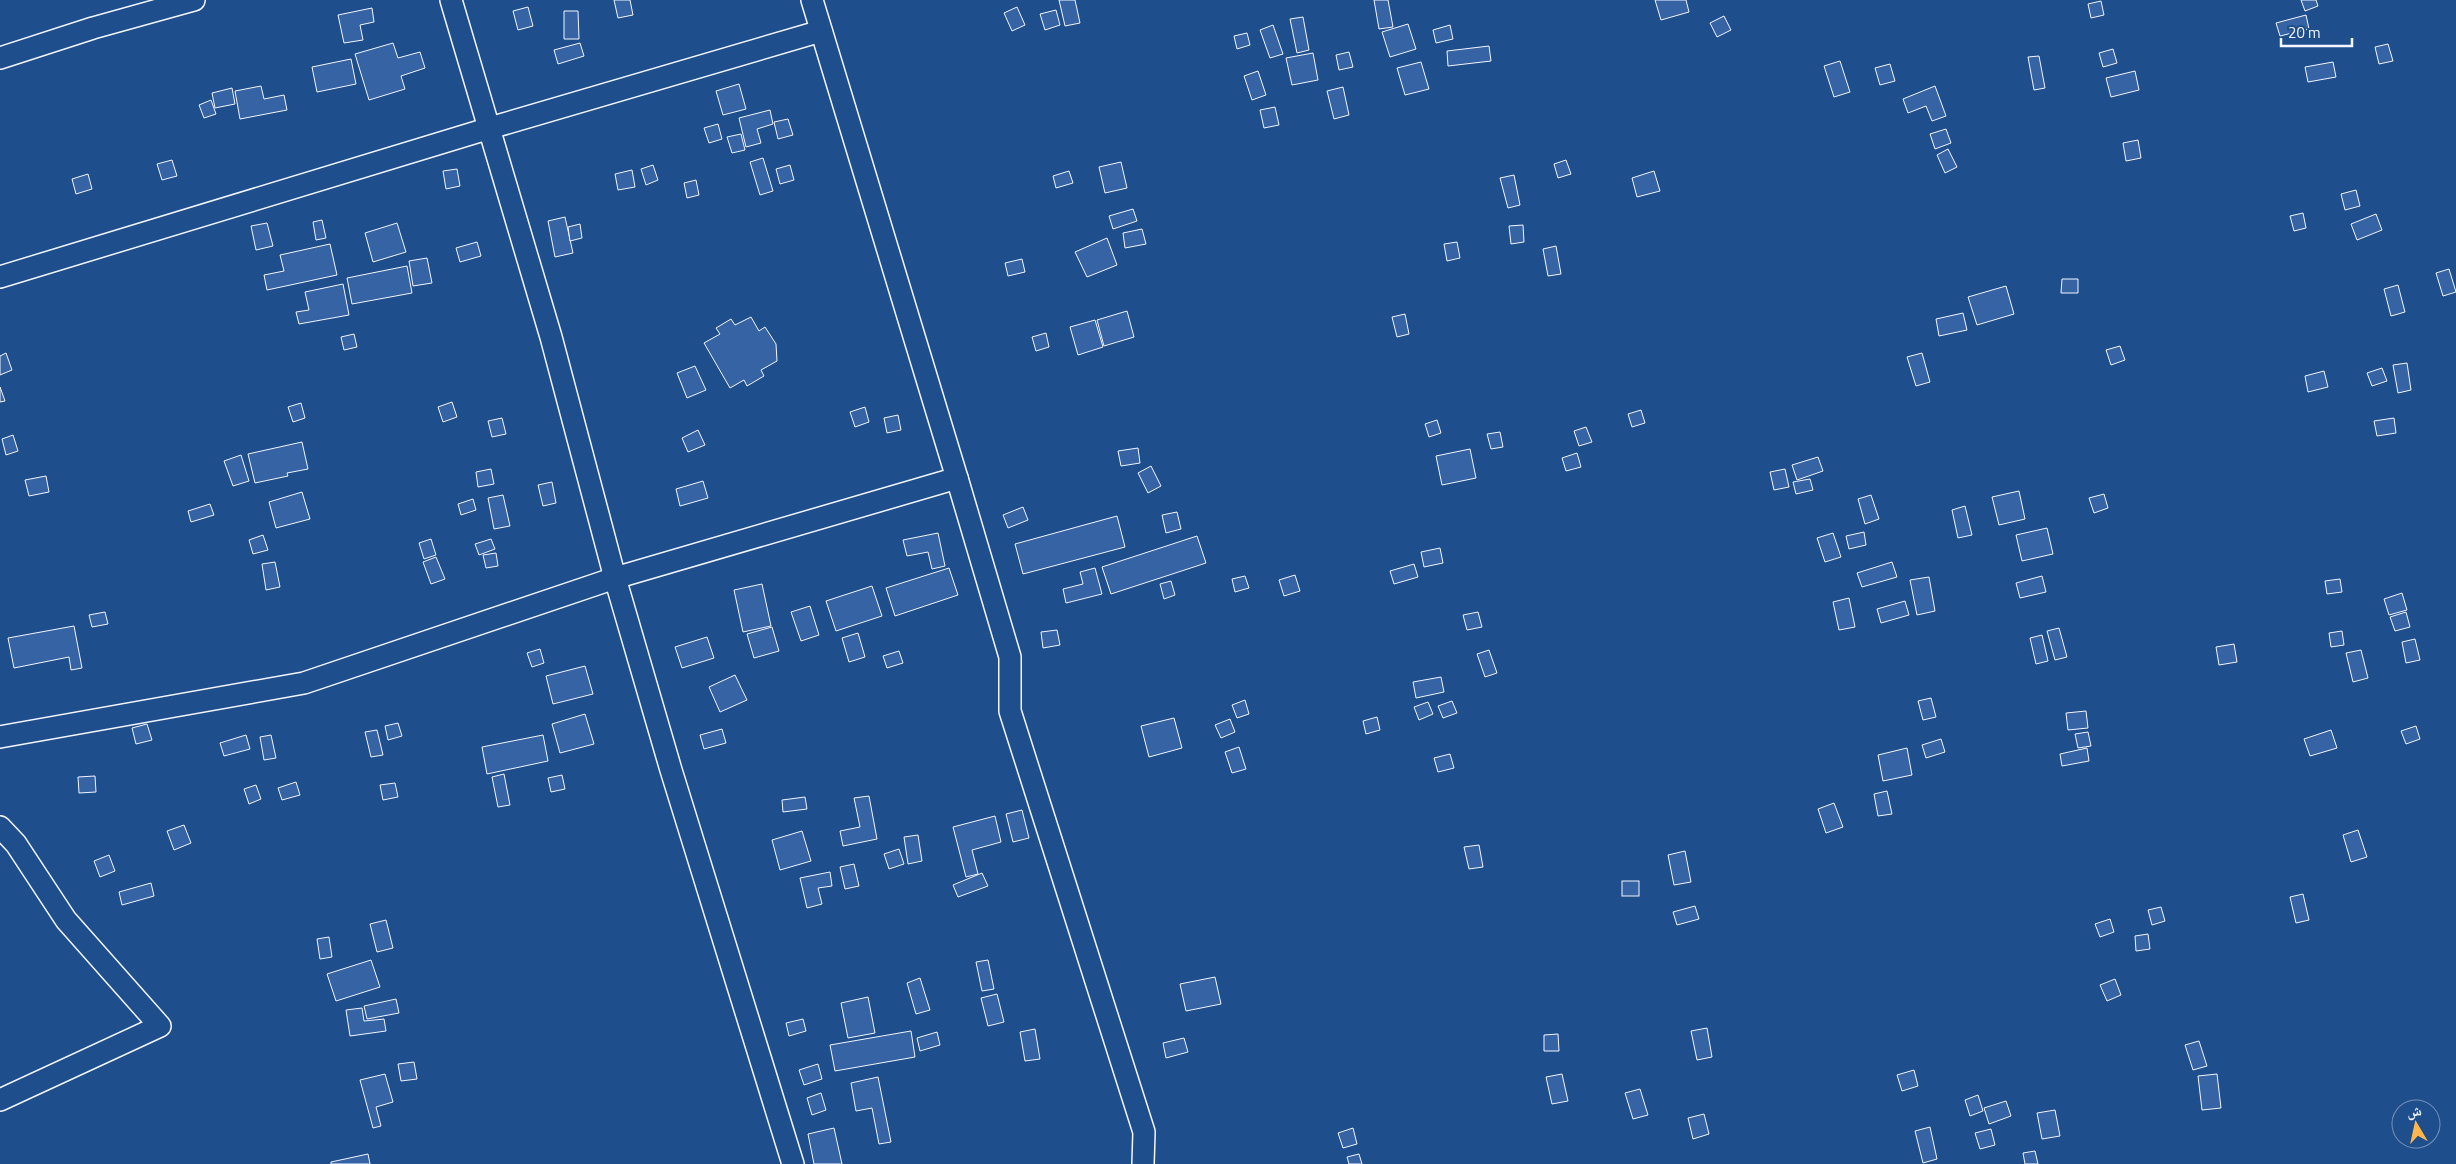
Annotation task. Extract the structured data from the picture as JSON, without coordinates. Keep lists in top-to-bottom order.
{
  "scale_bar": "20 m",
  "north": "top"
}
